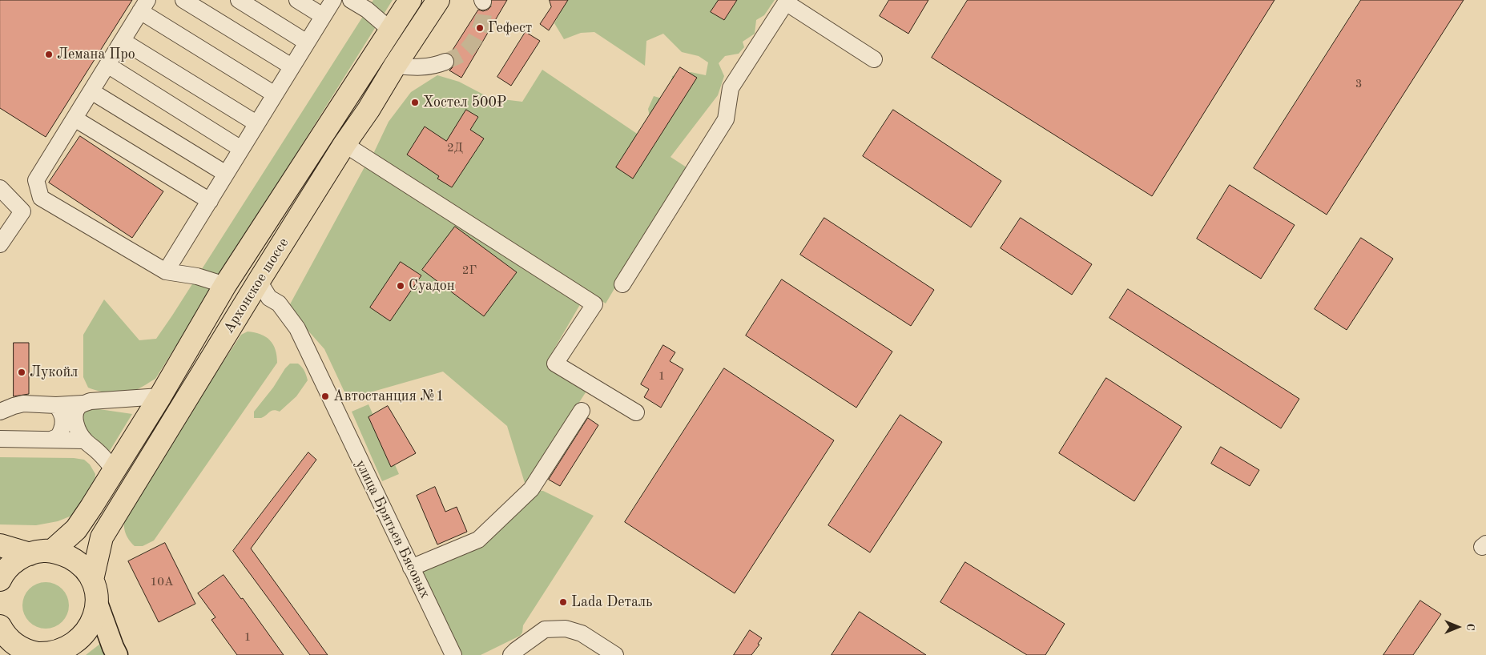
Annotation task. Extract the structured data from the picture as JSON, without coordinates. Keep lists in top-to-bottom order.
{
  "streets": {
    "highway": ["Архонское шоссе"],
    "street": ["улица Брятьев Бясовых"]
  },
  "crossings": [
    ["Архонское шоссе", "улица Брятьев Бясовых"]
  ],
  "places": [
    "Гефест",
    "Лемана Про",
    "Хостел 500₽",
    "Суадон",
    "Лукойл",
    "Автостанция №1",
    "Lada Dеталь"
  ],
  "house_numbers": [
    "3",
    "2Д",
    "2Г",
    "1",
    "10А",
    "1"
  ],
  "north": "right"
}
